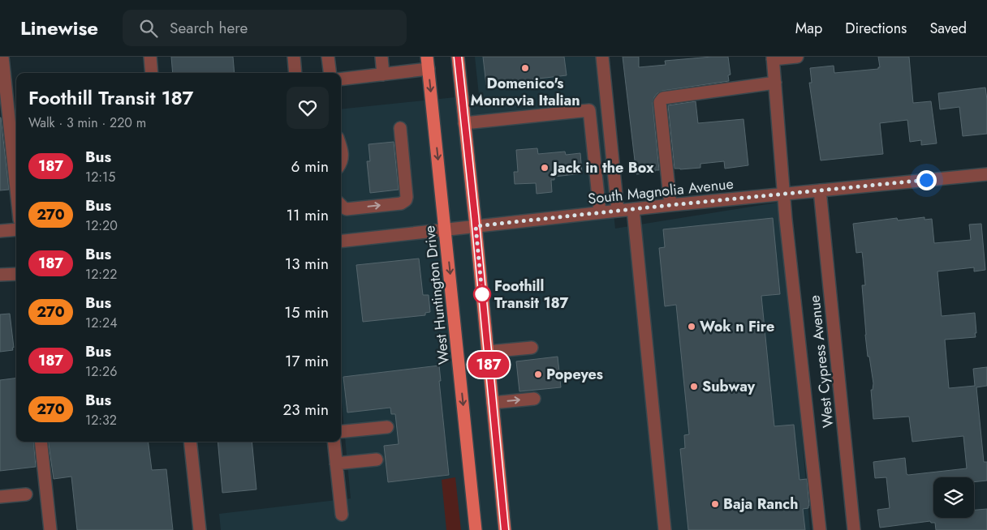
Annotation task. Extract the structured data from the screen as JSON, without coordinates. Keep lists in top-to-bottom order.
{
  "streets": {
    "main road": ["West Huntington Drive"],
    "street": ["South Magnolia Avenue", "West Cypress Avenue"]
  },
  "crossings": [
    ["South Magnolia Avenue", "West Huntington Drive"],
    ["South Magnolia Avenue", "West Cypress Avenue"]
  ],
  "places": [
    "Domenico's Monrovia Italian",
    "Jack in the Box",
    "Foothill Transit 187",
    "Wok n Fire",
    "Popeyes",
    "Subway",
    "Baja Ranch"
  ],
  "lines": ["bus line 187"],
  "page": {
    "header": "Linewise",
    "search": "Search here",
    "nav": ["Map", "Directions", "Saved"],
    "on_map": "187",
    "heading": ["Foothill Transit 187", "Walk · 3 min · 220 m"],
    "list": [
      {
        "mark": "187",
        "name": "Bus",
        "note": "12:15",
        "value": "6 min"
      },
      {
        "mark": "270",
        "name": "Bus",
        "note": "12:20",
        "value": "11 min"
      },
      {
        "mark": "187",
        "name": "Bus",
        "note": "12:22",
        "value": "13 min"
      },
      {
        "mark": "270",
        "name": "Bus",
        "note": "12:24",
        "value": "15 min"
      },
      {
        "mark": "187",
        "name": "Bus",
        "note": "12:26",
        "value": "17 min"
      },
      {
        "mark": "270",
        "name": "Bus",
        "note": "12:32",
        "value": "23 min"
      }
    ]
  }
}
